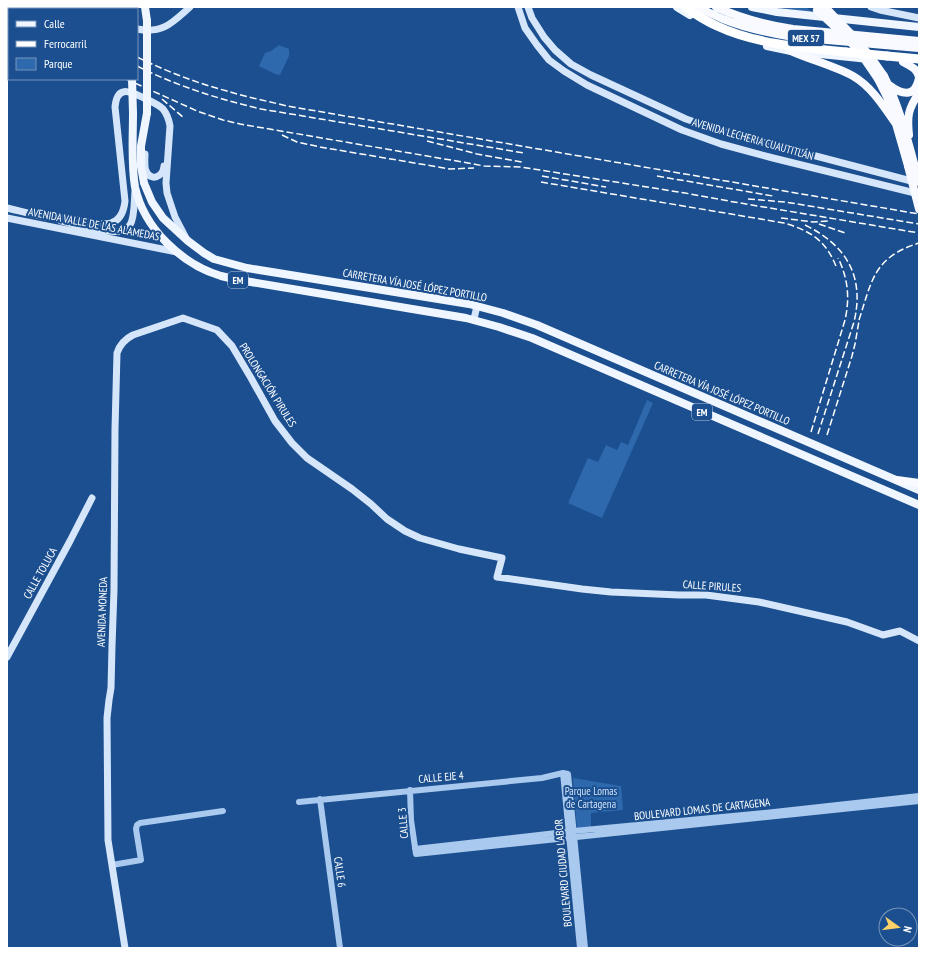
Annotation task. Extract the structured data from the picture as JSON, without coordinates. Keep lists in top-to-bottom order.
{
  "streets": {
    "highway": ["MEX 57"],
    "main road": [
      "AVENIDA LECHERIA CUAUTITLÁN",
      "AVENIDA VALLE DE LAS ALAMEDAS",
      "EM",
      "CARRETERA VÍA JOSÉ LÓPEZ PORTILLO",
      "PROLONGACIÓN PIRULES",
      "CALLE TOLUCA",
      "CALLE PIRULES",
      "AVENIDA MONEDA"
    ],
    "street": [
      "CALLE EJE 4",
      "BOULEVARD LOMAS DE CARTAGENA",
      "CALLE 3",
      "CALLE 6",
      "BOULEVARD CIUDAD LABOR"
    ]
  },
  "crossings": [
    ["AVENIDA VALLE DE LAS ALAMEDAS", "EM"],
    ["AVENIDA VALLE DE LAS ALAMEDAS", "CARRETERA VÍA JOSÉ LÓPEZ PORTILLO"],
    ["PROLONGACIÓN PIRULES", "CALLE PIRULES"],
    ["PROLONGACIÓN PIRULES", "AVENIDA MONEDA"],
    ["CALLE EJE 4", "CALLE 3"],
    ["CALLE EJE 4", "CALLE 6"],
    ["CALLE EJE 4", "BOULEVARD CIUDAD LABOR"],
    ["BOULEVARD LOMAS DE CARTAGENA", "CALLE 3"],
    ["BOULEVARD LOMAS DE CARTAGENA", "BOULEVARD CIUDAD LABOR"]
  ],
  "parks": ["Parque Lomas de Cartagena"],
  "legend": ["Calle", "Ferrocarril", "Parque"],
  "north": "right"
}
